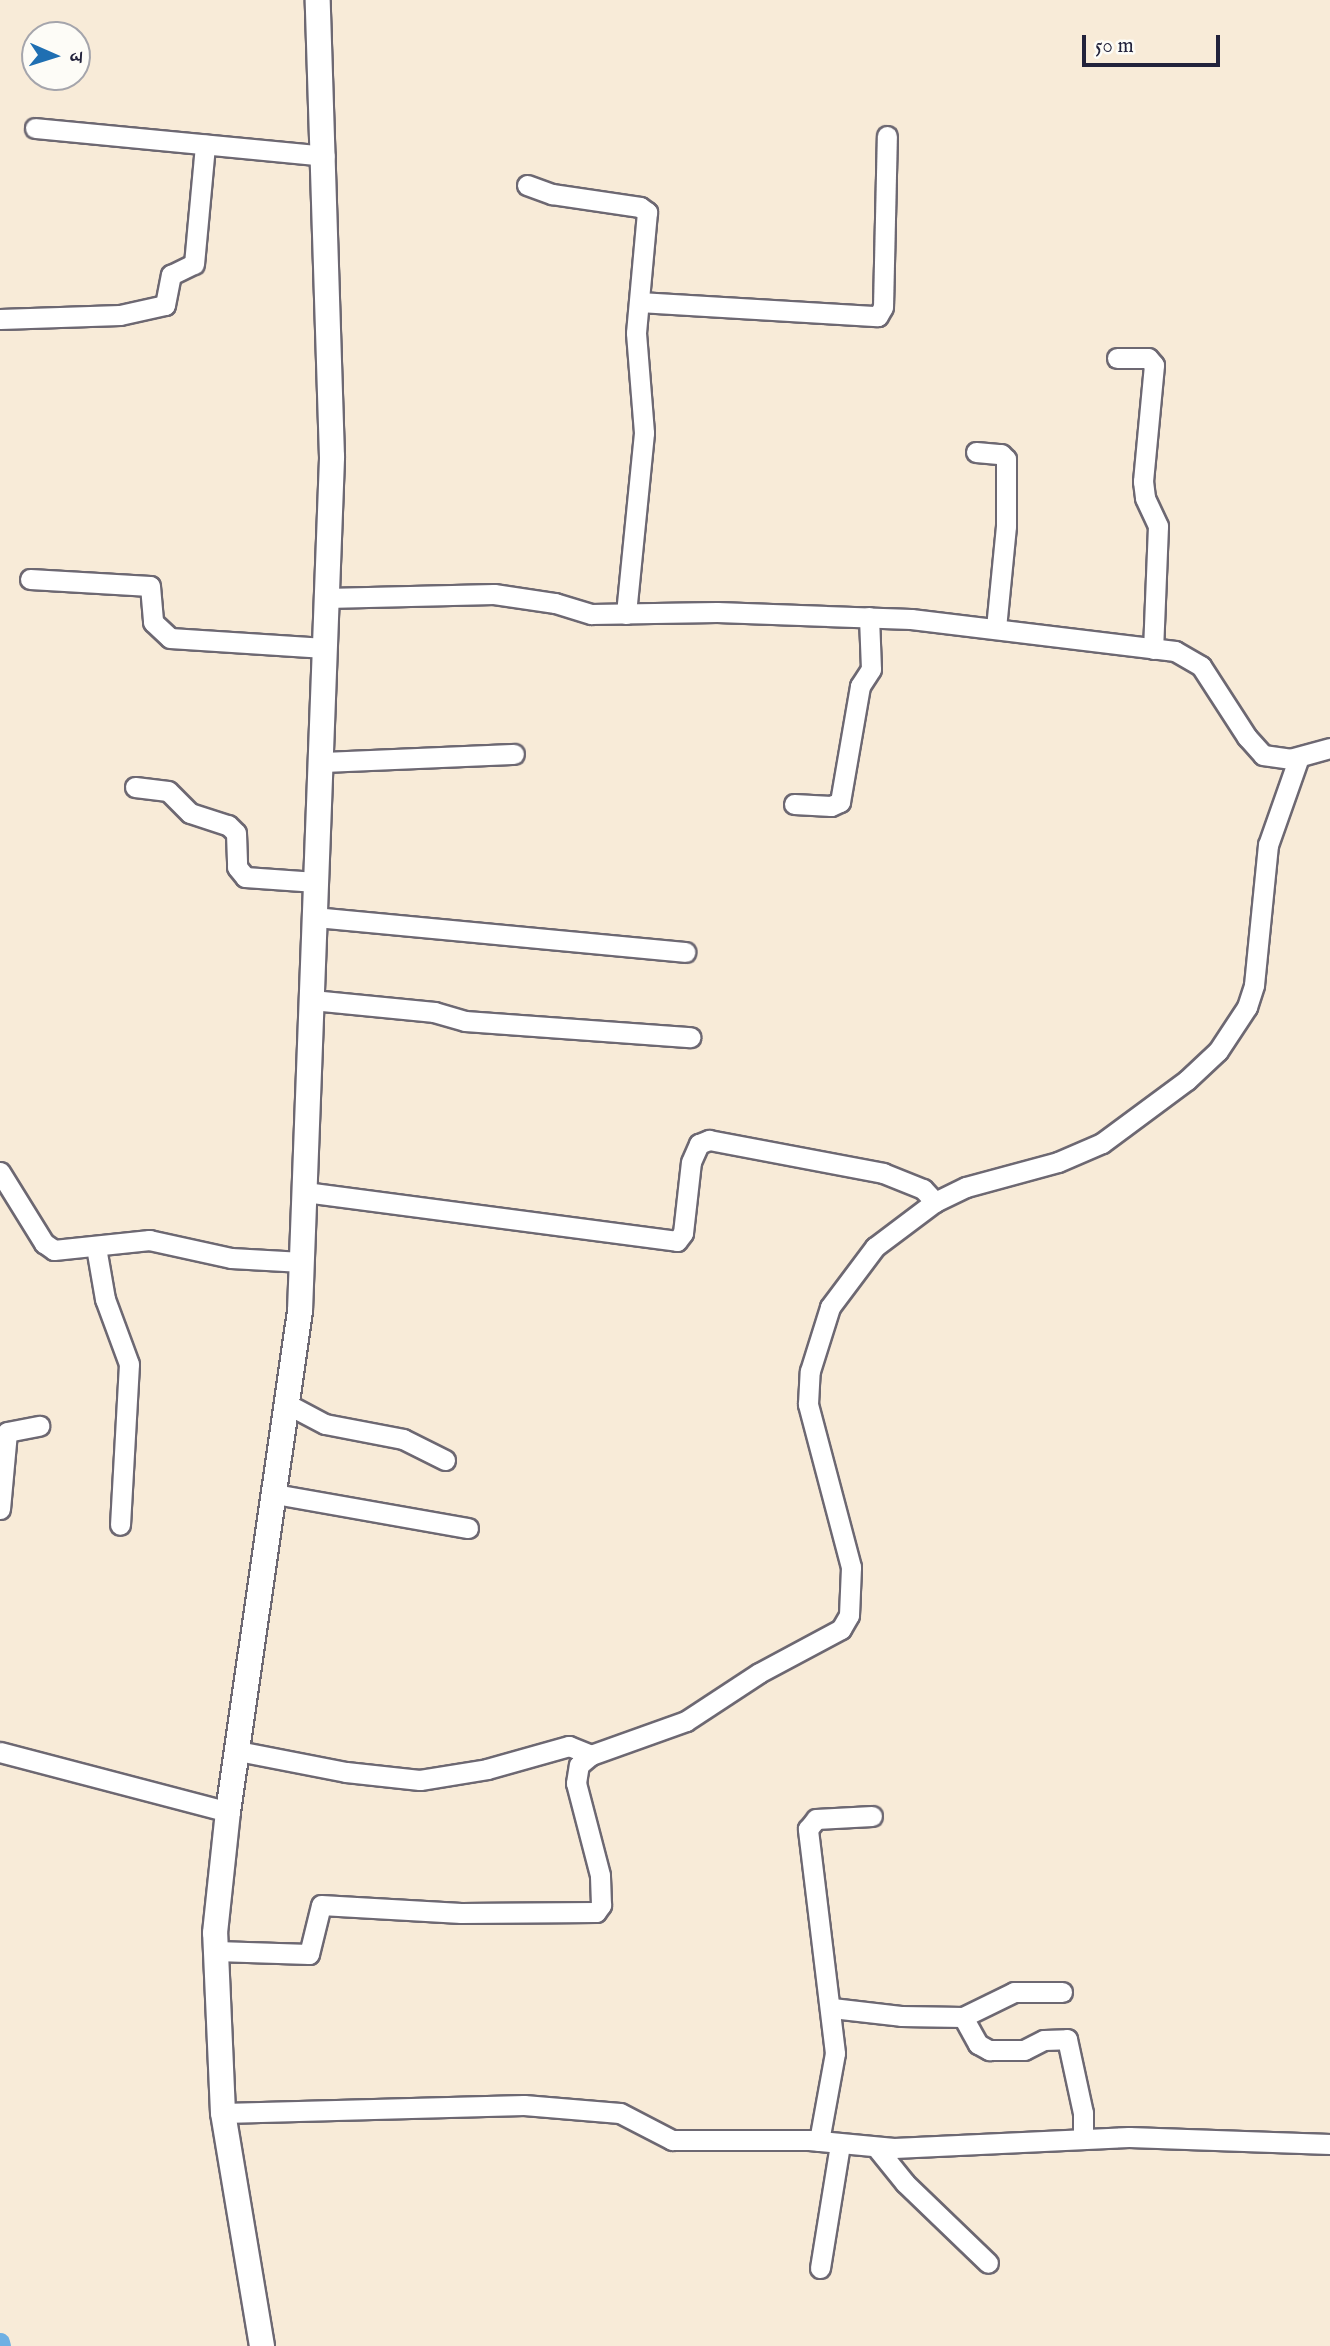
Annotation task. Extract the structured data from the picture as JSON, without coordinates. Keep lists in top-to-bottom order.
{
  "scale_bar": "50 m",
  "north": "right"
}
